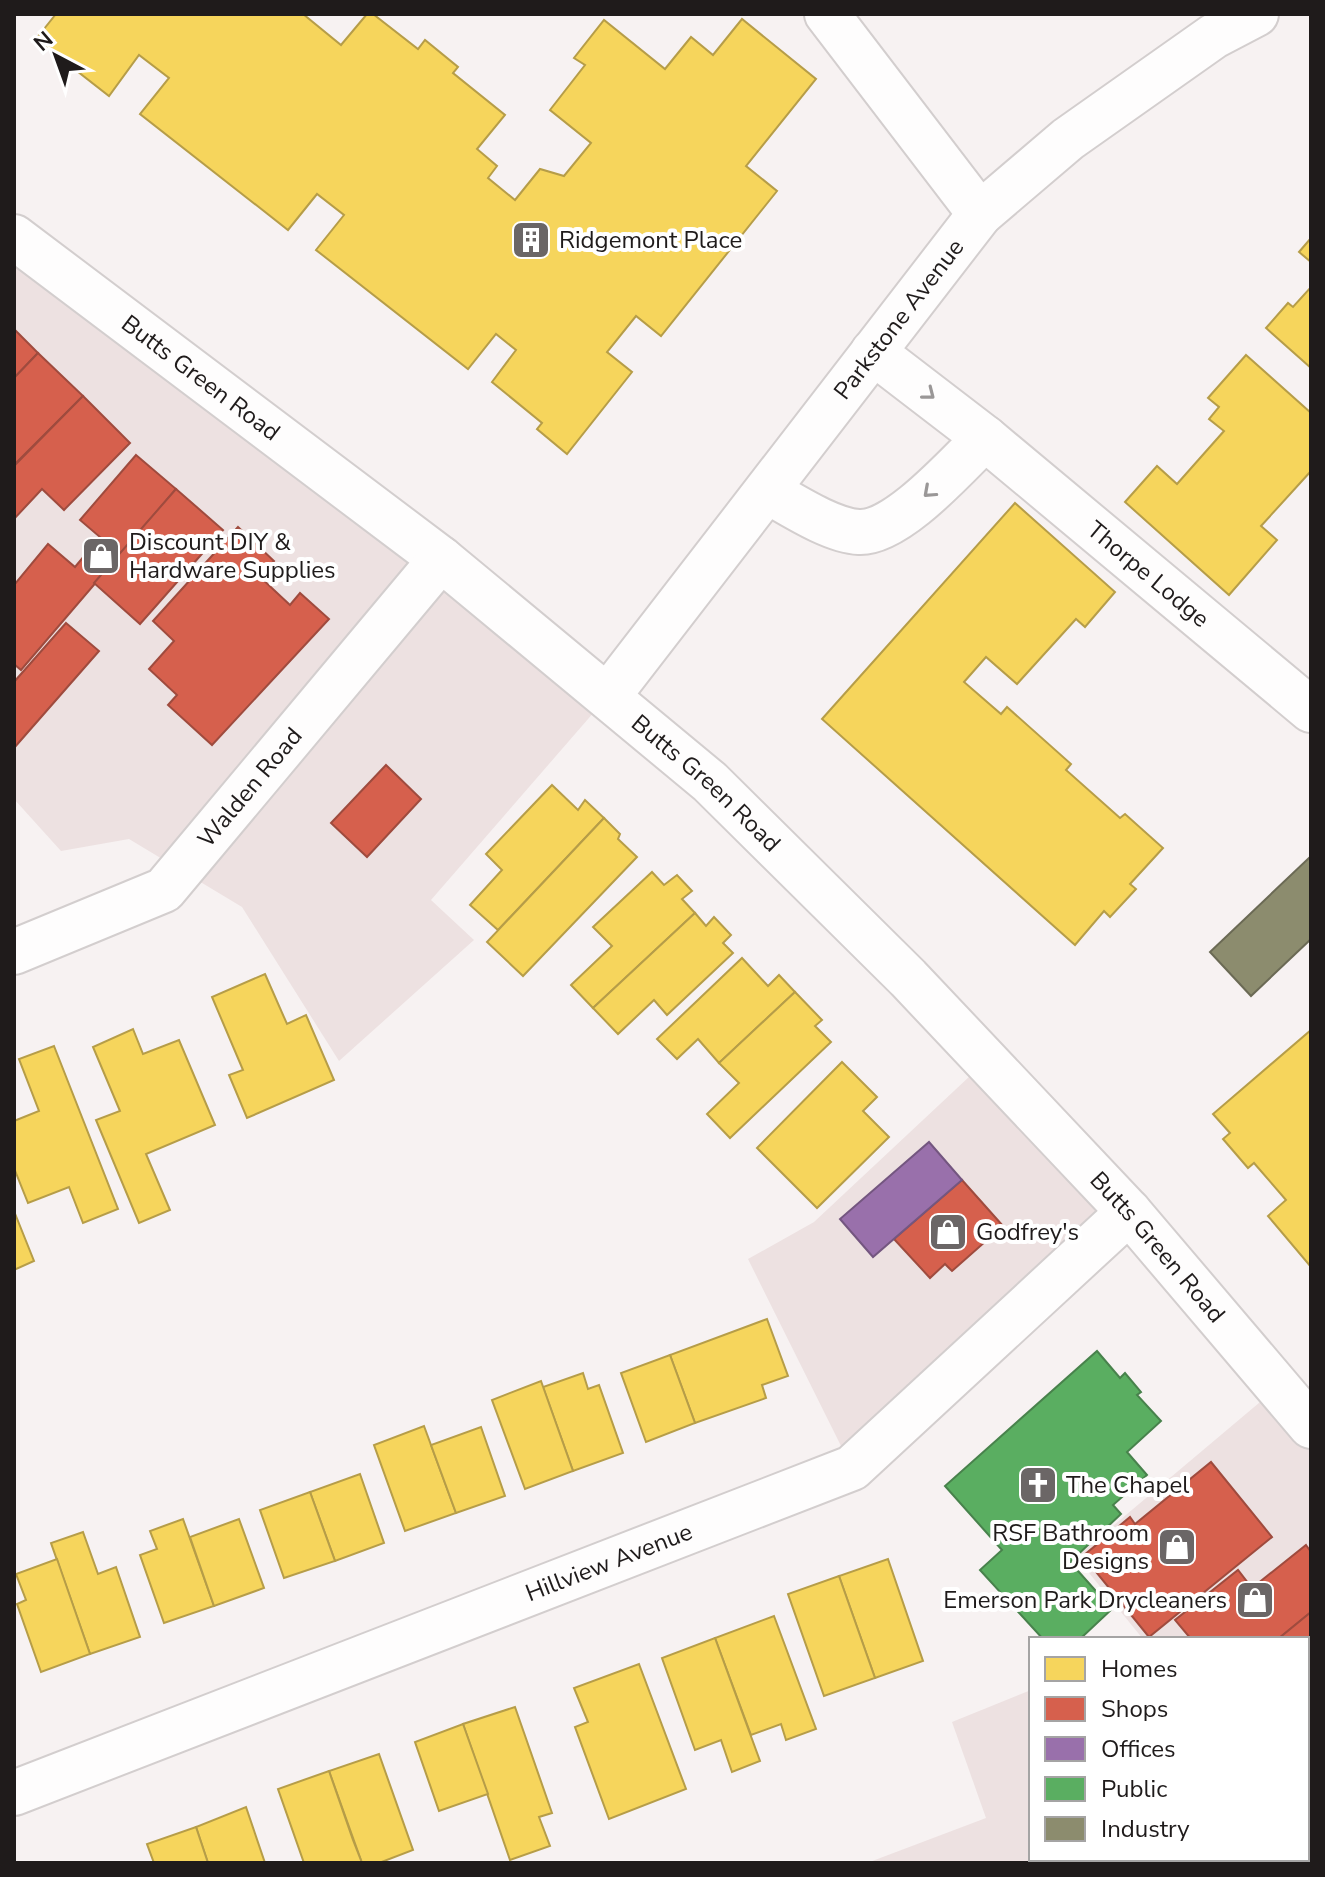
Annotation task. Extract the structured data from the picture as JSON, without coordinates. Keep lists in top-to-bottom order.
{
  "streets": {
    "street": [
      "Parkstone Avenue",
      "Butts Green Road",
      "Thorpe Lodge",
      "Walden Road",
      "Hillview Avenue"
    ]
  },
  "crossings": [
    ["Parkstone Avenue", "Butts Green Road"],
    ["Parkstone Avenue", "Thorpe Lodge"],
    ["Butts Green Road", "Walden Road"],
    ["Butts Green Road", "Hillview Avenue"]
  ],
  "places": {
    "building": ["Ridgemont Place"],
    "shop": [
      "Discount DIY & Hardware Supplies",
      "Godfrey's",
      "RSF Bathroom Designs",
      "Emerson Park Drycleaners"
    ],
    "church": ["The Chapel"]
  },
  "legend": [
    "Homes",
    "Shops",
    "Offices",
    "Public",
    "Industry"
  ],
  "north": "top left"
}
